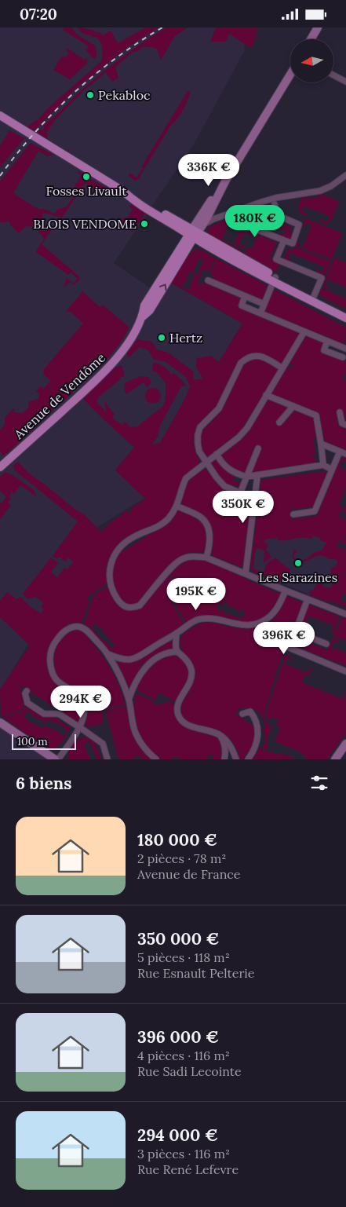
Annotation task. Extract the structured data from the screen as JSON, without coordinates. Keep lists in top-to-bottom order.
{
  "streets": {
    "main road": ["Avenue de Vendôme"]
  },
  "places": [
    "Pekabloc",
    "Fosses Livault",
    "BLOIS VENDOME",
    "Hertz",
    "Les Sarazines"
  ],
  "scale_bar": "100 m",
  "north": "left",
  "page": {
    "status": "07:20",
    "price": [
      "336K €",
      "180K €",
      "350K €",
      "195K €",
      "396K €",
      "294K €"
    ],
    "scale": "100 m",
    "heading": "6 biens",
    "list": [
      {
        "name": "180 000 €",
        "note": "2 pièces · 78 m² · Avenue de France"
      },
      {
        "name": "350 000 €",
        "note": "5 pièces · 118 m² · Rue Esnault Pelterie"
      },
      {
        "name": "396 000 €",
        "note": "4 pièces · 116 m² · Rue Sadi Lecointe"
      },
      {
        "name": "294 000 €",
        "note": "3 pièces · 116 m² · Rue René Lefevre"
      }
    ]
  }
}
